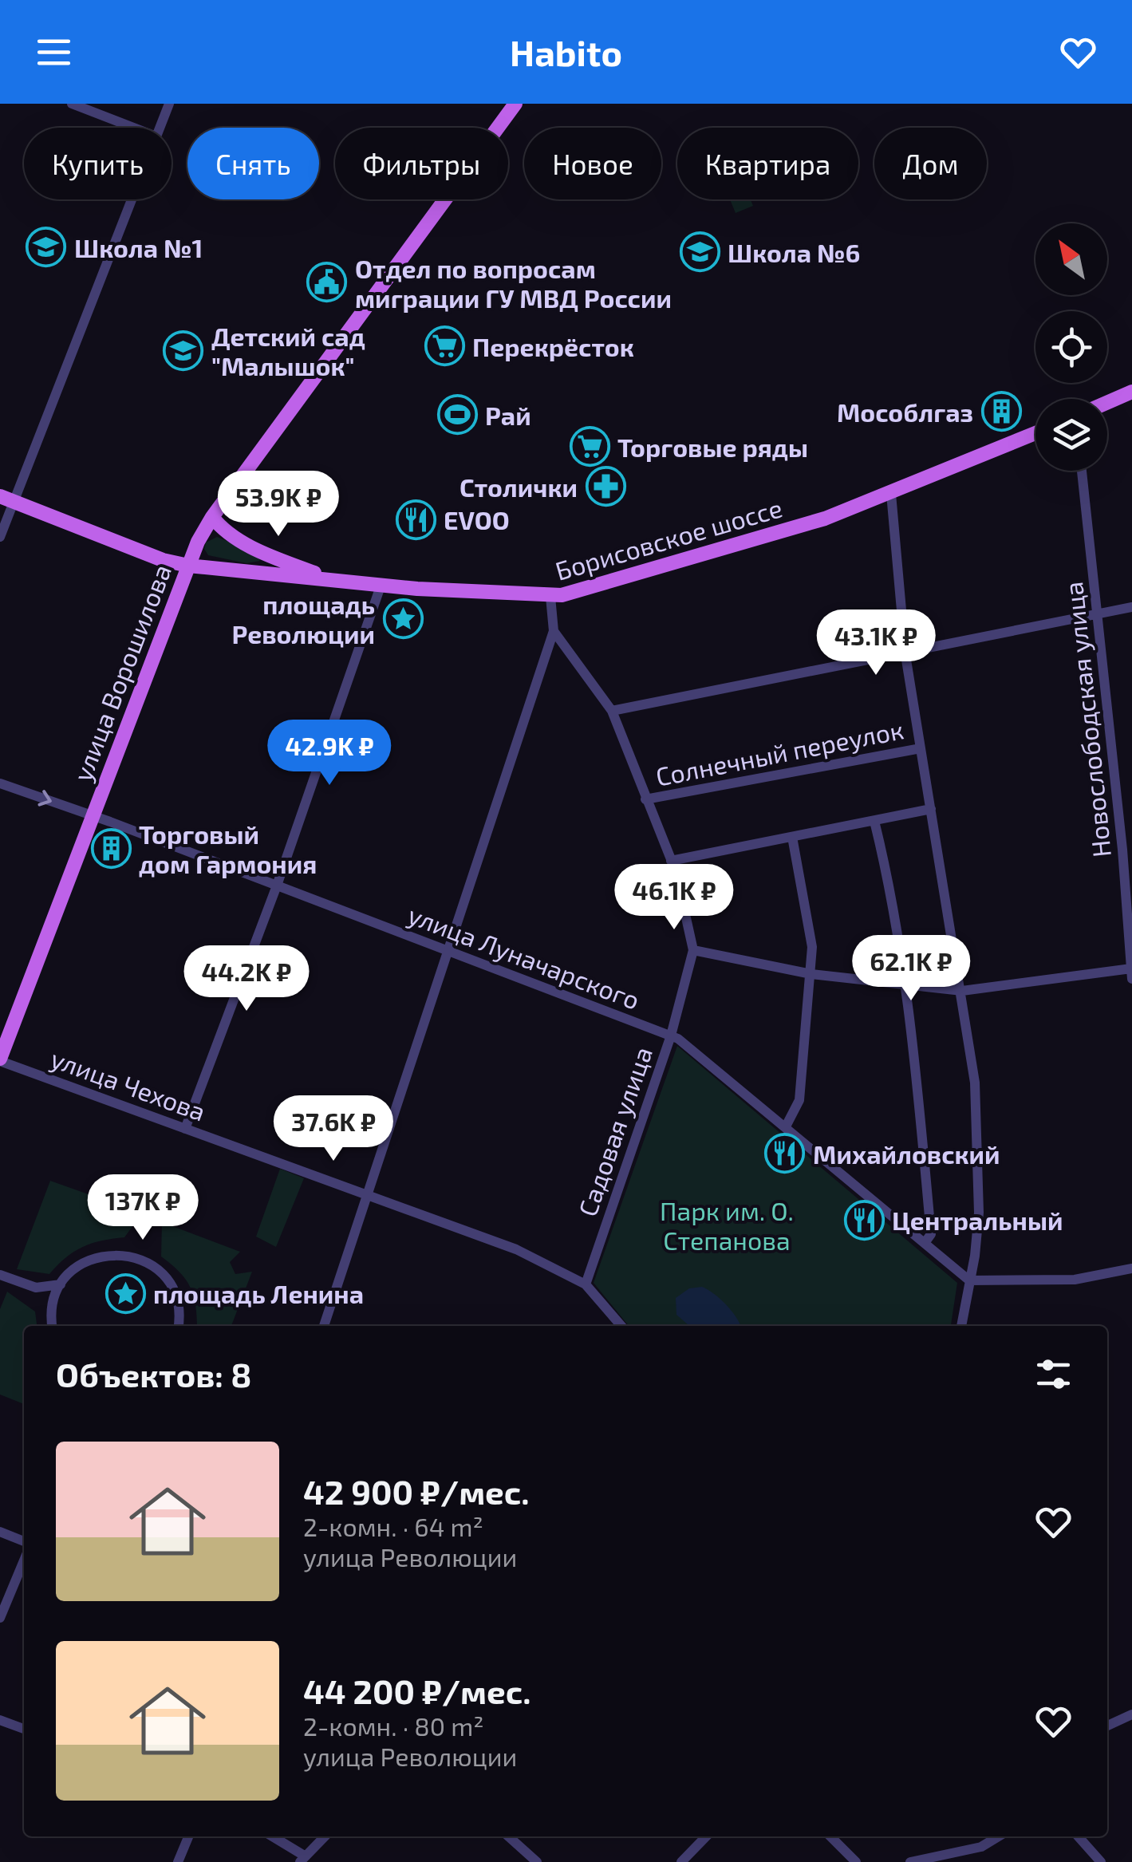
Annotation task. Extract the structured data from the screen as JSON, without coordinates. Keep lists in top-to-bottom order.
{
  "streets": {
    "main road": ["Борисовское шоссе", "улица Ворошилова"],
    "street": [
      "Новослободская улица",
      "Солнечный переулок",
      "улица Луначарского",
      "улица Чехова",
      "Садовая улица"
    ]
  },
  "crossings": [
    ["Борисовское шоссе", "улица Ворошилова"],
    ["улица Ворошилова", "улица Луначарского"],
    ["улица Ворошилова", "улица Чехова"],
    ["Солнечный переулок", "Садовая улица"],
    ["улица Луначарского", "Садовая улица"],
    ["улица Чехова", "Садовая улица"]
  ],
  "parks": ["Парк им. О. Степанова"],
  "places": {
    "school or university": ["Школа №1", "Школа №6", "Детский сад \"Малышок\""],
    "public building": ["Отдел по вопросам миграции ГУ МВД России"],
    "supermarket": ["Перекрёсток", "Торговые ряды"],
    "building": ["Мособлгаз", "Торговый дом Гармония"],
    "sports": ["Рай"],
    "pharmacy": ["Столички"],
    "restaurant": ["EVOO", "Михайловский", "Центральный"],
    "place": ["площадь Революции", "площадь Ленина"]
  },
  "north": "top left",
  "page": {
    "header": "Habito",
    "chip": [
      "Купить",
      "Снять",
      "Фильтры",
      "Новое",
      "Квартира",
      "Дом"
    ],
    "price": [
      "53.9K ₽",
      "43.1K ₽",
      "42.9K ₽",
      "46.1K ₽",
      "62.1K ₽",
      "44.2K ₽",
      "37.6K ₽",
      "137K ₽"
    ],
    "heading": "Объектов: 8",
    "list": [
      {
        "name": "42 900 ₽/мес.",
        "note": "2-комн. · 64 m² · улица Революции"
      },
      {
        "name": "44 200 ₽/мес.",
        "note": "2-комн. · 80 m² · улица Революции"
      }
    ]
  }
}
